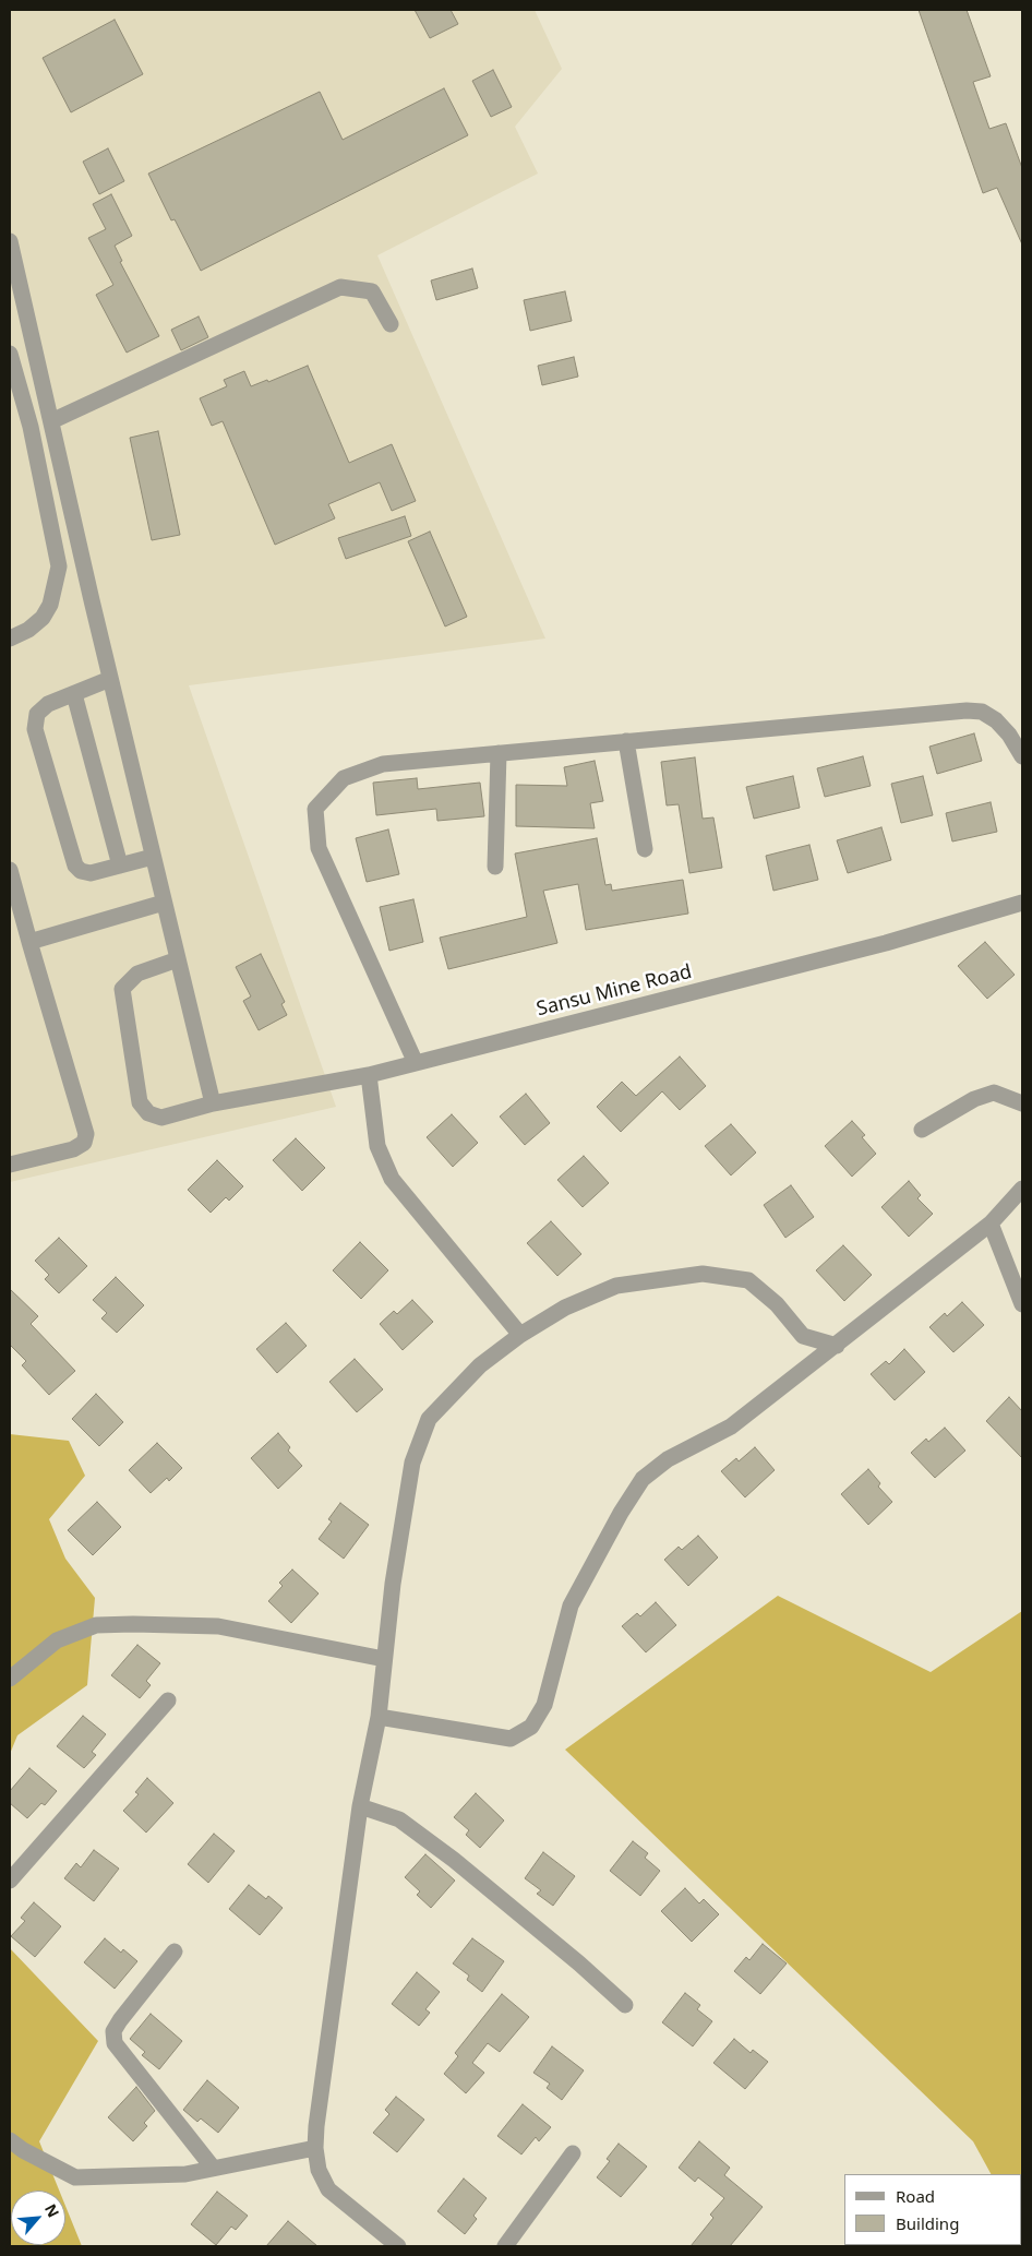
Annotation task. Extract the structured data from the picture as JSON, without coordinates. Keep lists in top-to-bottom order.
{
  "streets": {
    "street": ["Sansu Mine Road"]
  },
  "legend": ["Road", "Building"],
  "north": "top right"
}
